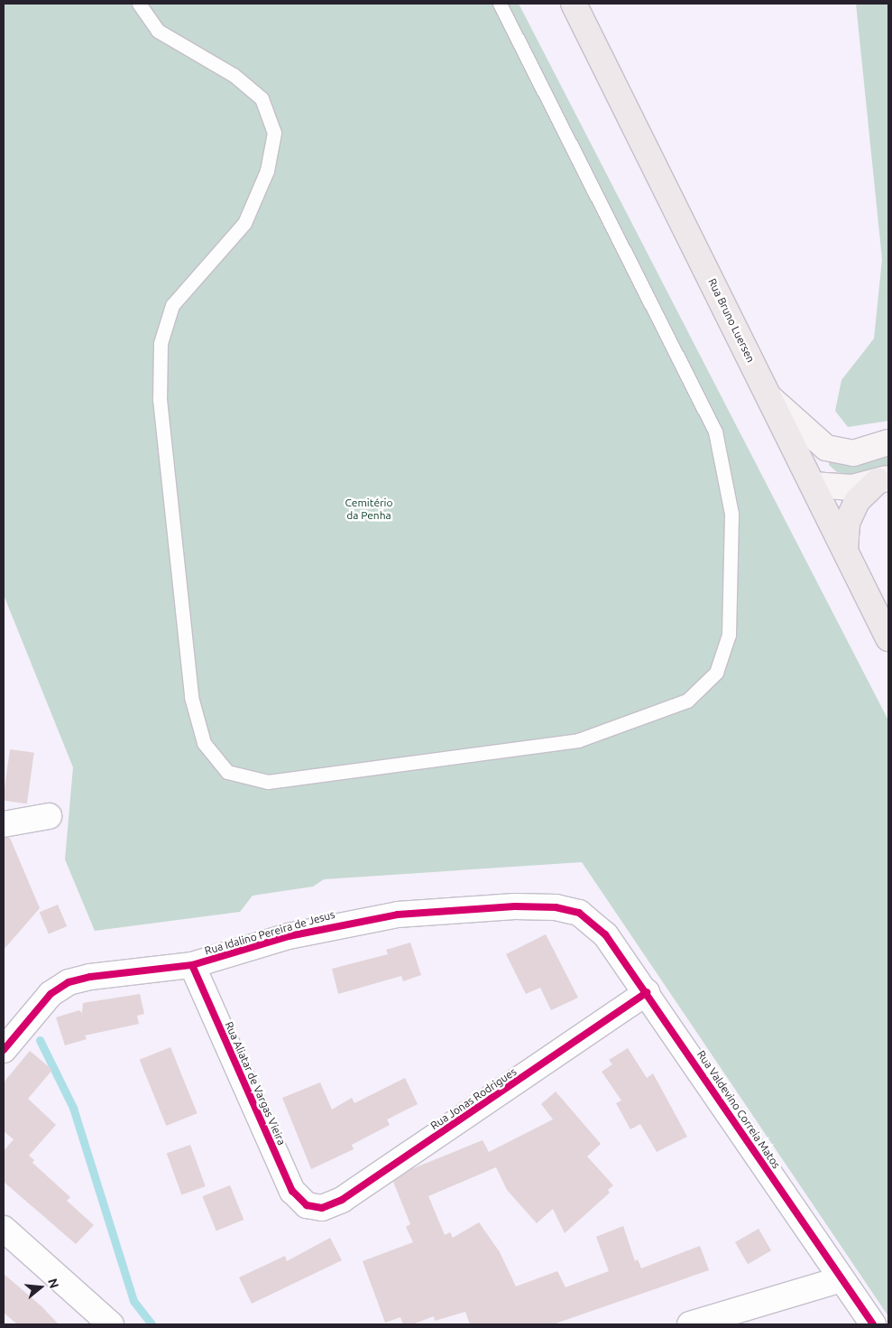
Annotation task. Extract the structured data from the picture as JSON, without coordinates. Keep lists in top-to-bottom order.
{
  "streets": {
    "main road": ["Rua Bruno Luersen"],
    "street": [
      "Rua Idalino Pereira de Jesus",
      "Rua Aliatar de Vargas Vieira",
      "Rua Jonas Rodrigues",
      "Rua Valdevino Correia Matos"
    ]
  },
  "crossings": [
    ["Rua Idalino Pereira de Jesus", "Rua Aliatar de Vargas Vieira"],
    ["Rua Idalino Pereira de Jesus", "Rua Valdevino Correia Matos"],
    ["Rua Aliatar de Vargas Vieira", "Rua Jonas Rodrigues"],
    ["Rua Jonas Rodrigues", "Rua Valdevino Correia Matos"]
  ],
  "parks": ["Cemitério da Penha"],
  "north": "right"
}
